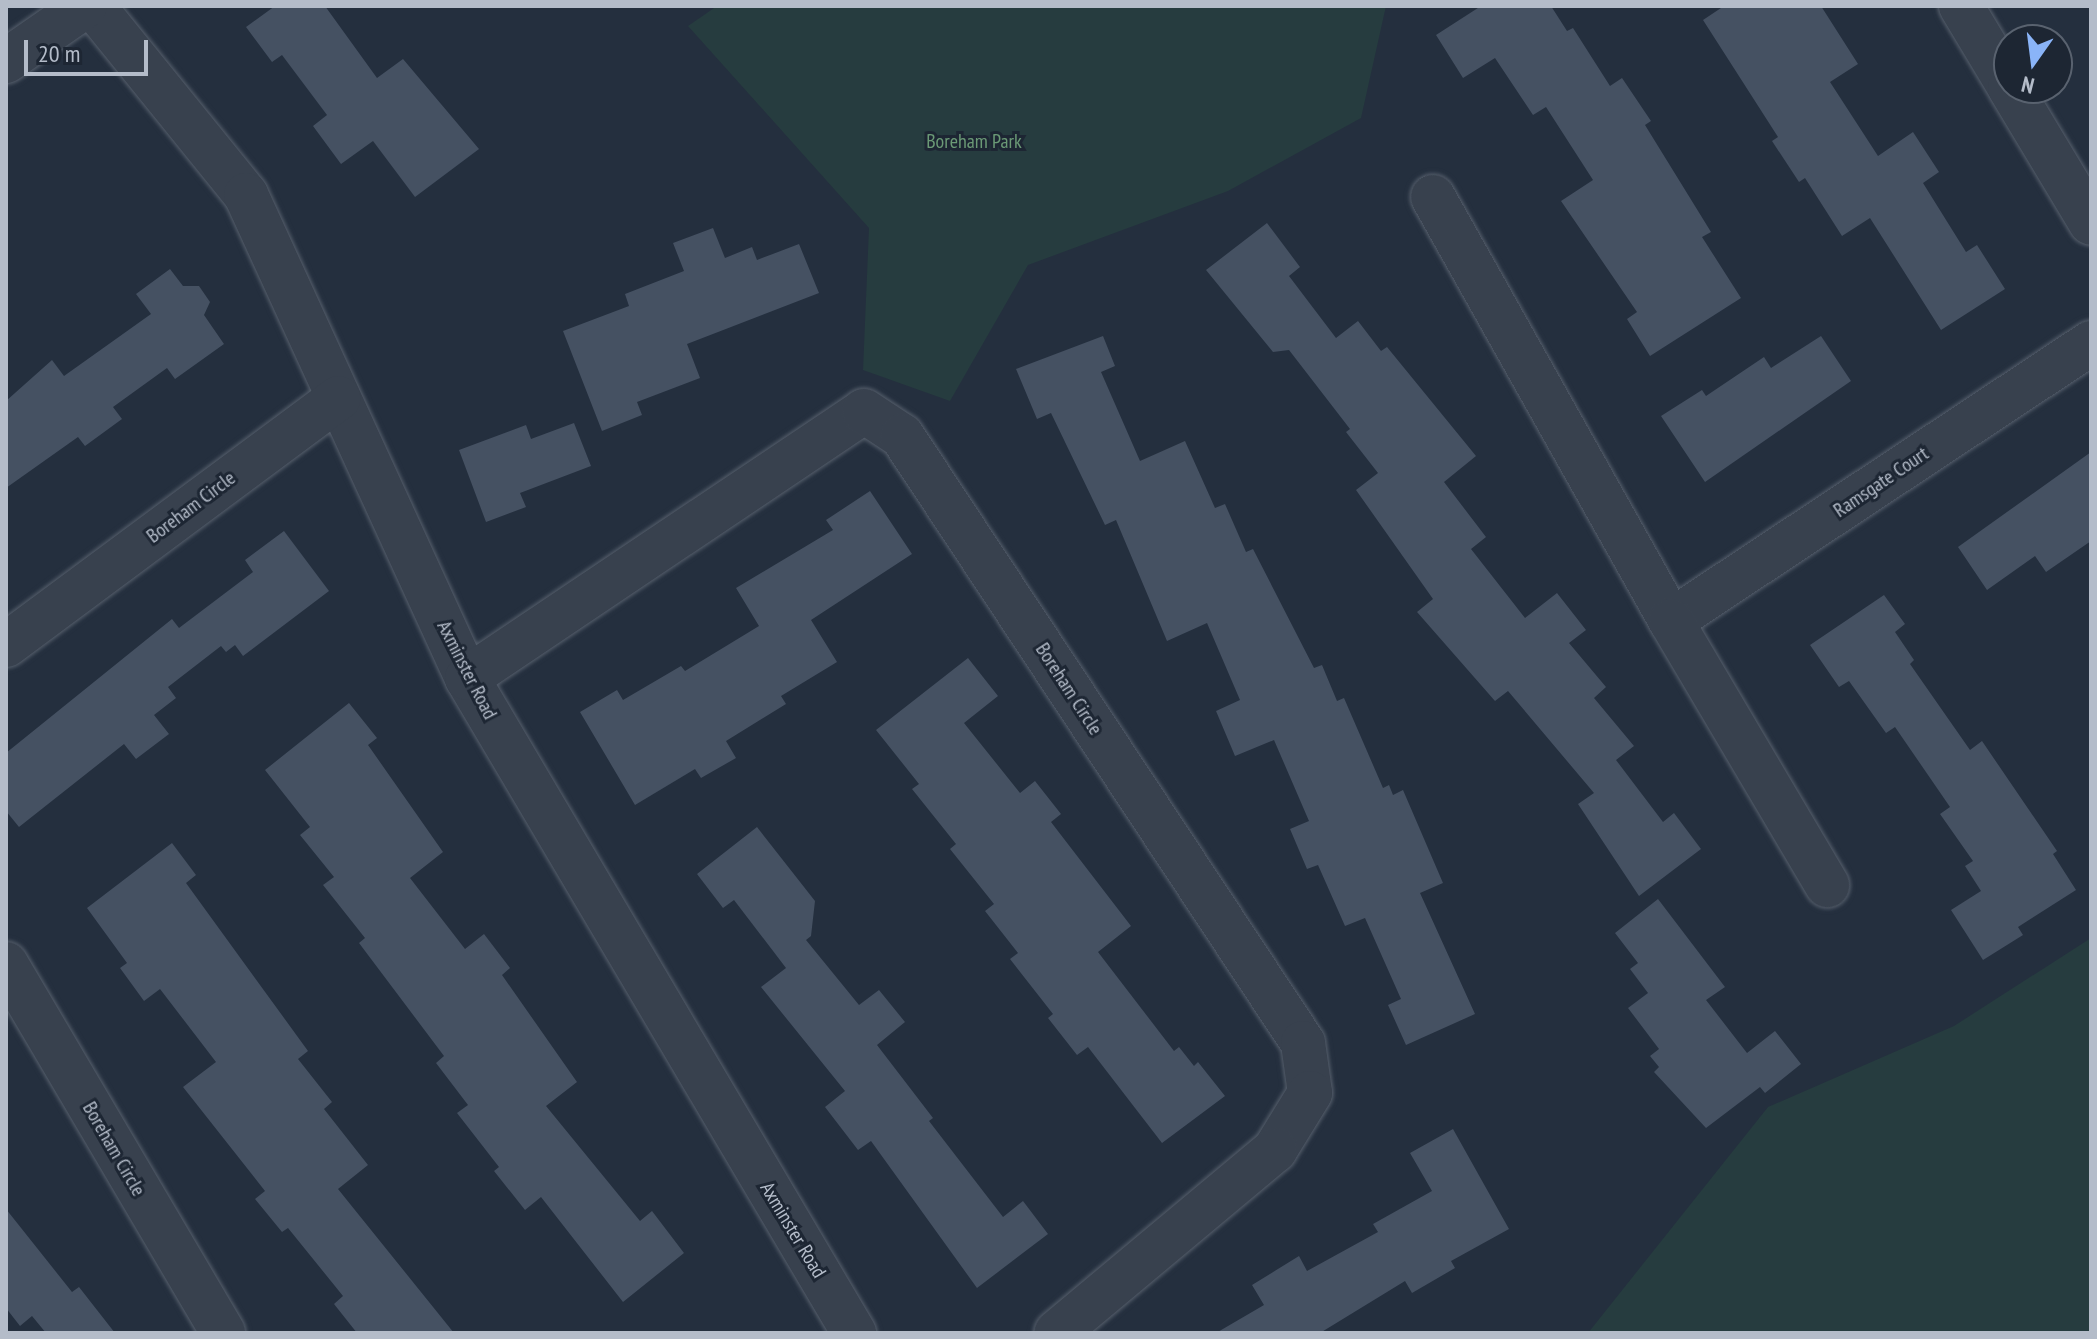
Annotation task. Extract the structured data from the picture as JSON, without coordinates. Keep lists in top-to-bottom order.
{
  "streets": {
    "street": ["Ramsgate Court", "Boreham Circle", "Axminster Road"]
  },
  "crossings": [
    ["Boreham Circle", "Axminster Road"]
  ],
  "parks": ["Boreham Park"],
  "scale_bar": "20 m",
  "north": "bottom"
}
